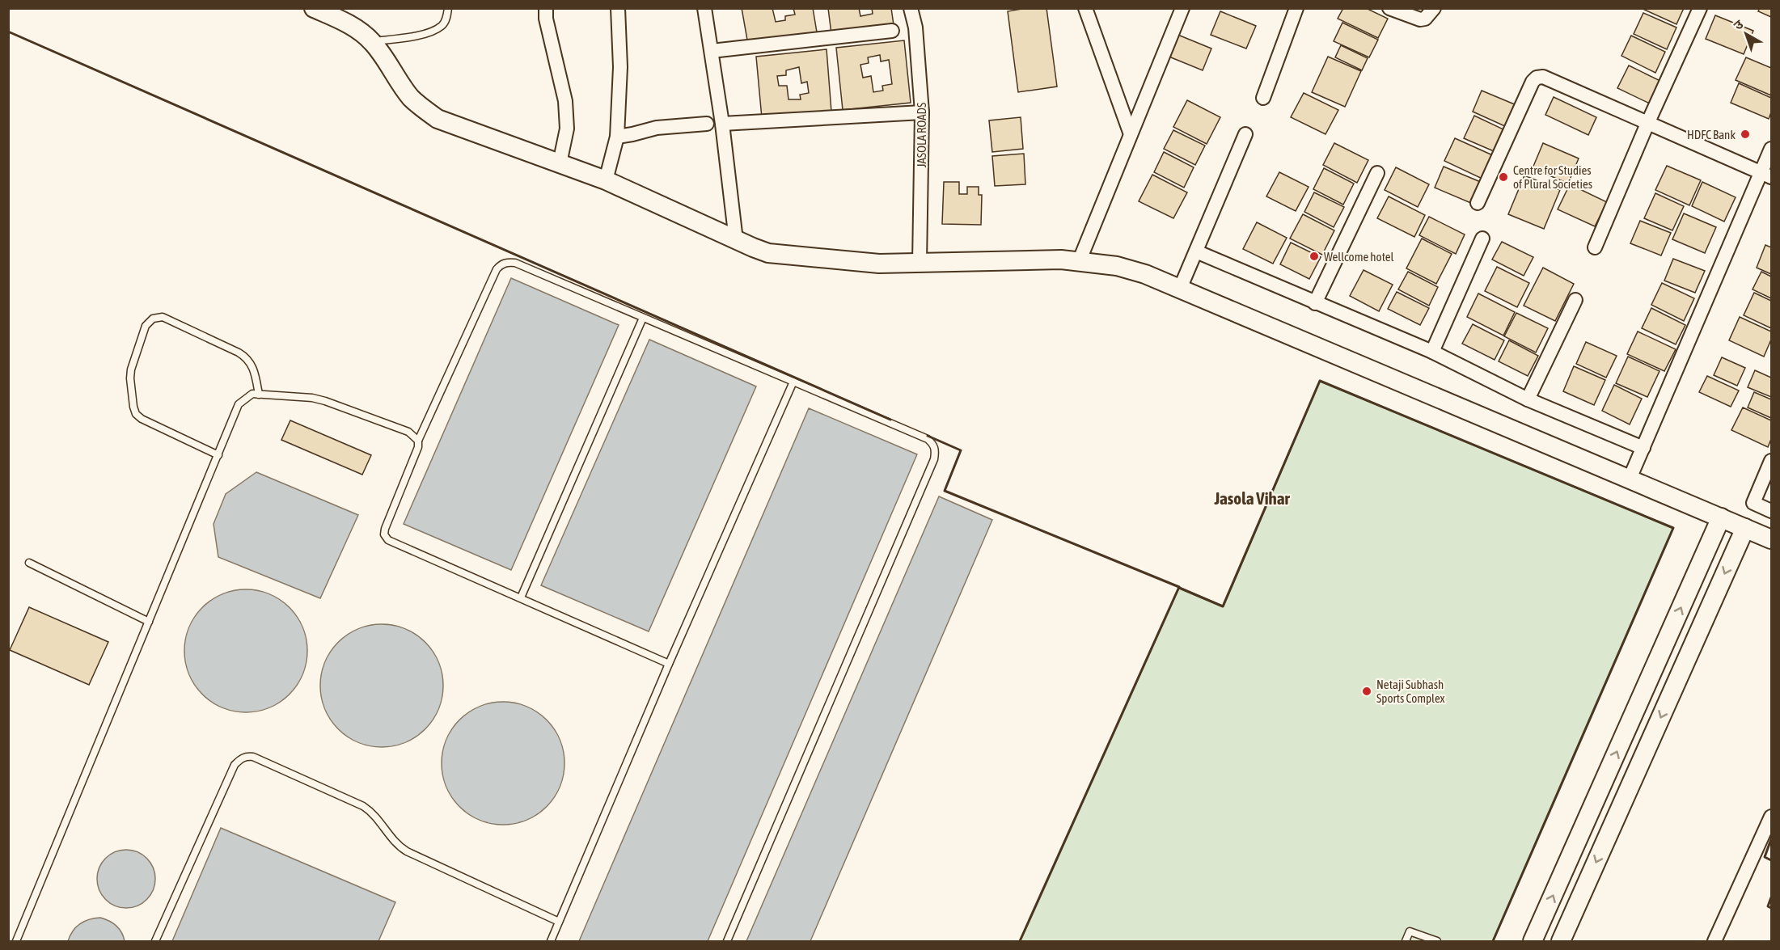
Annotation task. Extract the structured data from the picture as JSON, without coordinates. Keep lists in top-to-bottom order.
{
  "streets": {
    "street": ["JASOLA ROADS"]
  },
  "districts": ["Jasola Vihar"],
  "places": [
    "HDFC Bank",
    "Centre for Studies of Plural Societies",
    "Wellcome hotel",
    "Netaji Subhash Sports Complex"
  ],
  "north": "top left"
}
